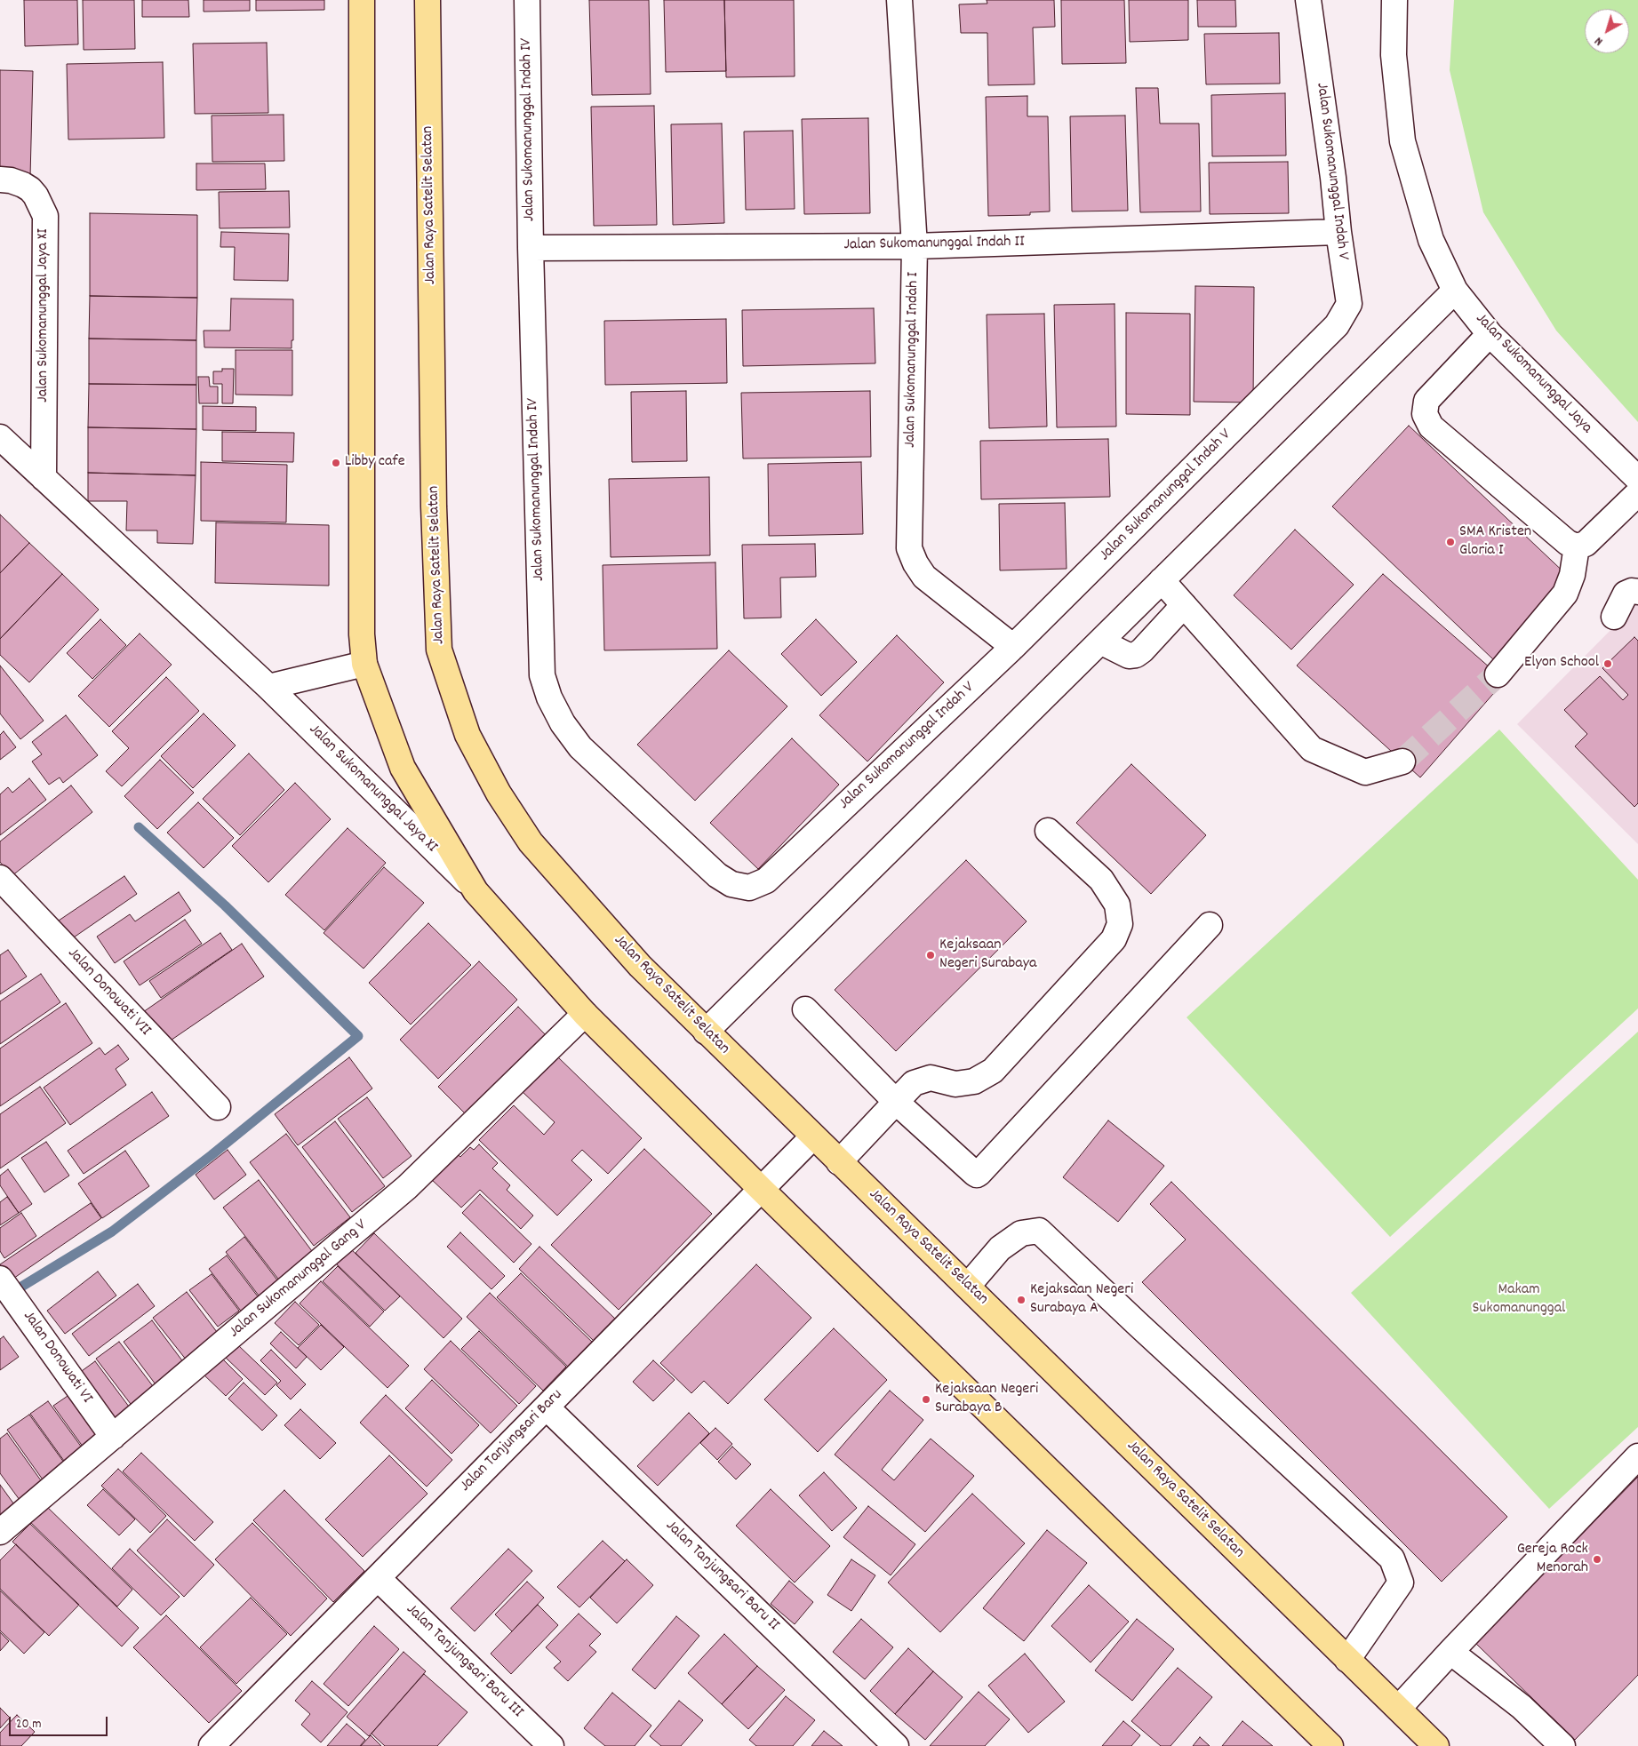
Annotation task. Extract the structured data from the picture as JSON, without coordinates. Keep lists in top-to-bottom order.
{
  "streets": {
    "main road": ["Jalan Raya Satelit Selatan"],
    "street": [
      "Jalan Sukomanunggal Indah IV",
      "Jalan Sukomanunggal Indah V",
      "Jalan Sukomanunggal Indah II",
      "Jalan Sukomanunggal Jaya XI",
      "Jalan Sukomanunggal Indah I",
      "Jalan Sukomanunggal Jaya",
      "Jalan Donowati VII",
      "Jalan Sukomanunggal Gang V",
      "Jalan Donowati VI",
      "Jalan Tanjungsari Baru",
      "Jalan Tanjungsari Baru II",
      "Jalan Tanjungsari Baru III"
    ]
  },
  "crossings": [
    ["Jalan Sukomanunggal Indah IV", "Jalan Sukomanunggal Indah V"],
    ["Jalan Sukomanunggal Indah IV", "Jalan Sukomanunggal Indah II"],
    ["Jalan Sukomanunggal Indah V", "Jalan Sukomanunggal Indah II"],
    ["Jalan Sukomanunggal Indah V", "Jalan Sukomanunggal Indah I"],
    ["Jalan Raya Satelit Selatan", "Jalan Tanjungsari Baru"],
    ["Jalan Sukomanunggal Indah II", "Jalan Sukomanunggal Indah I"],
    ["Jalan Sukomanunggal Gang V", "Jalan Donowati VI"],
    ["Jalan Tanjungsari Baru", "Jalan Tanjungsari Baru II"],
    ["Jalan Tanjungsari Baru", "Jalan Tanjungsari Baru III"]
  ],
  "parks": ["Makam Sukomanunggal"],
  "places": [
    "Libby cafe",
    "SMA Kristen Gloria I",
    "Elyon School",
    "Kejaksaan Negeri Surabaya",
    "Kejaksaan Negeri Surabaya A",
    "Kejaksaan Negeri Surabaya B",
    "Gereja Rock Menorah"
  ],
  "scale_bar": "20 m",
  "north": "bottom left"
}
